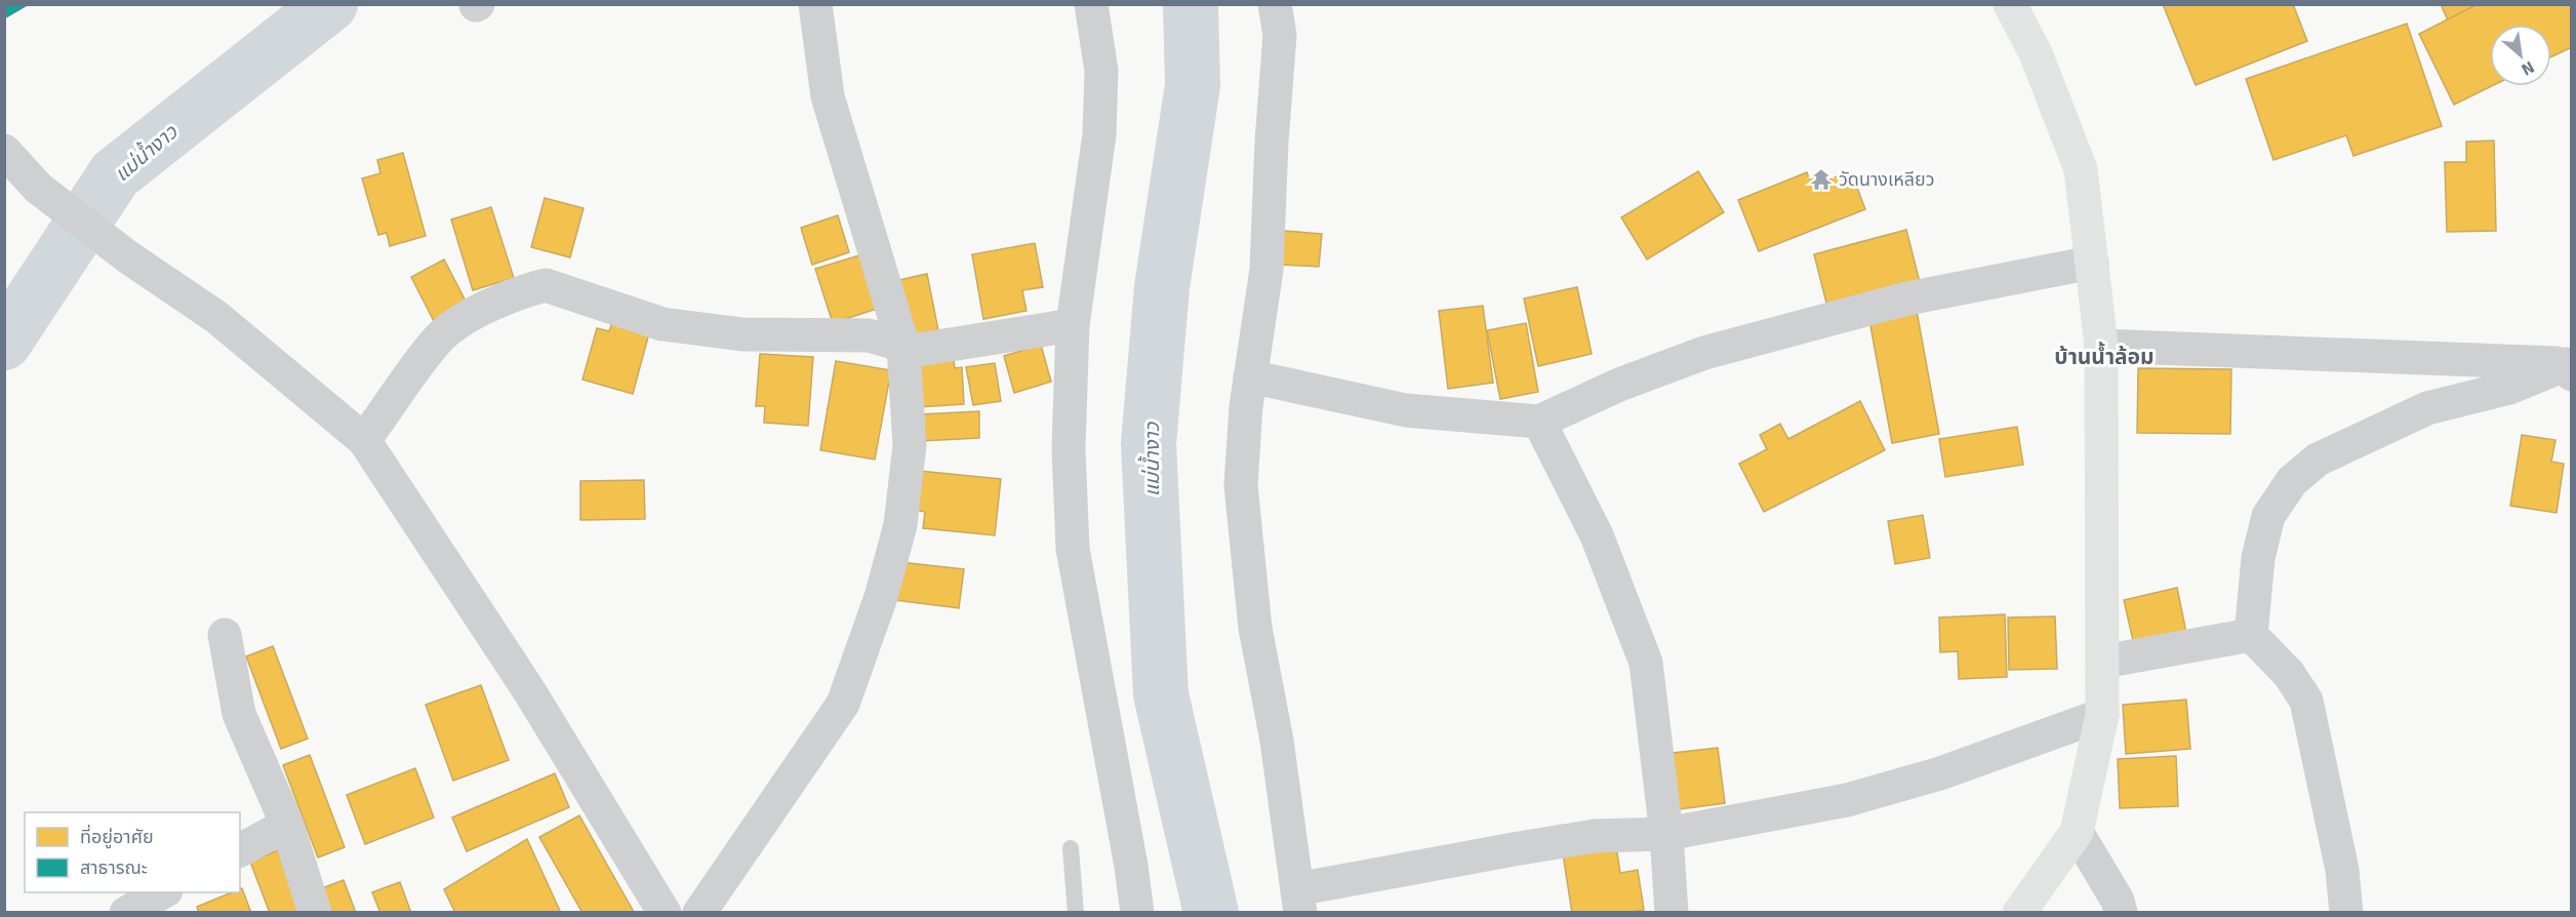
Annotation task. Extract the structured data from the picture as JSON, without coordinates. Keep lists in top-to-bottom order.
{
  "districts": ["บ้านน้ำล้อม"],
  "water": ["แม่น้ำงาว"],
  "places": {
    "temple": ["วัดนางเหลียว"]
  },
  "legend": ["ที่อยู่อาศัย", "สาธารณะ"],
  "north": "bottom right"
}
